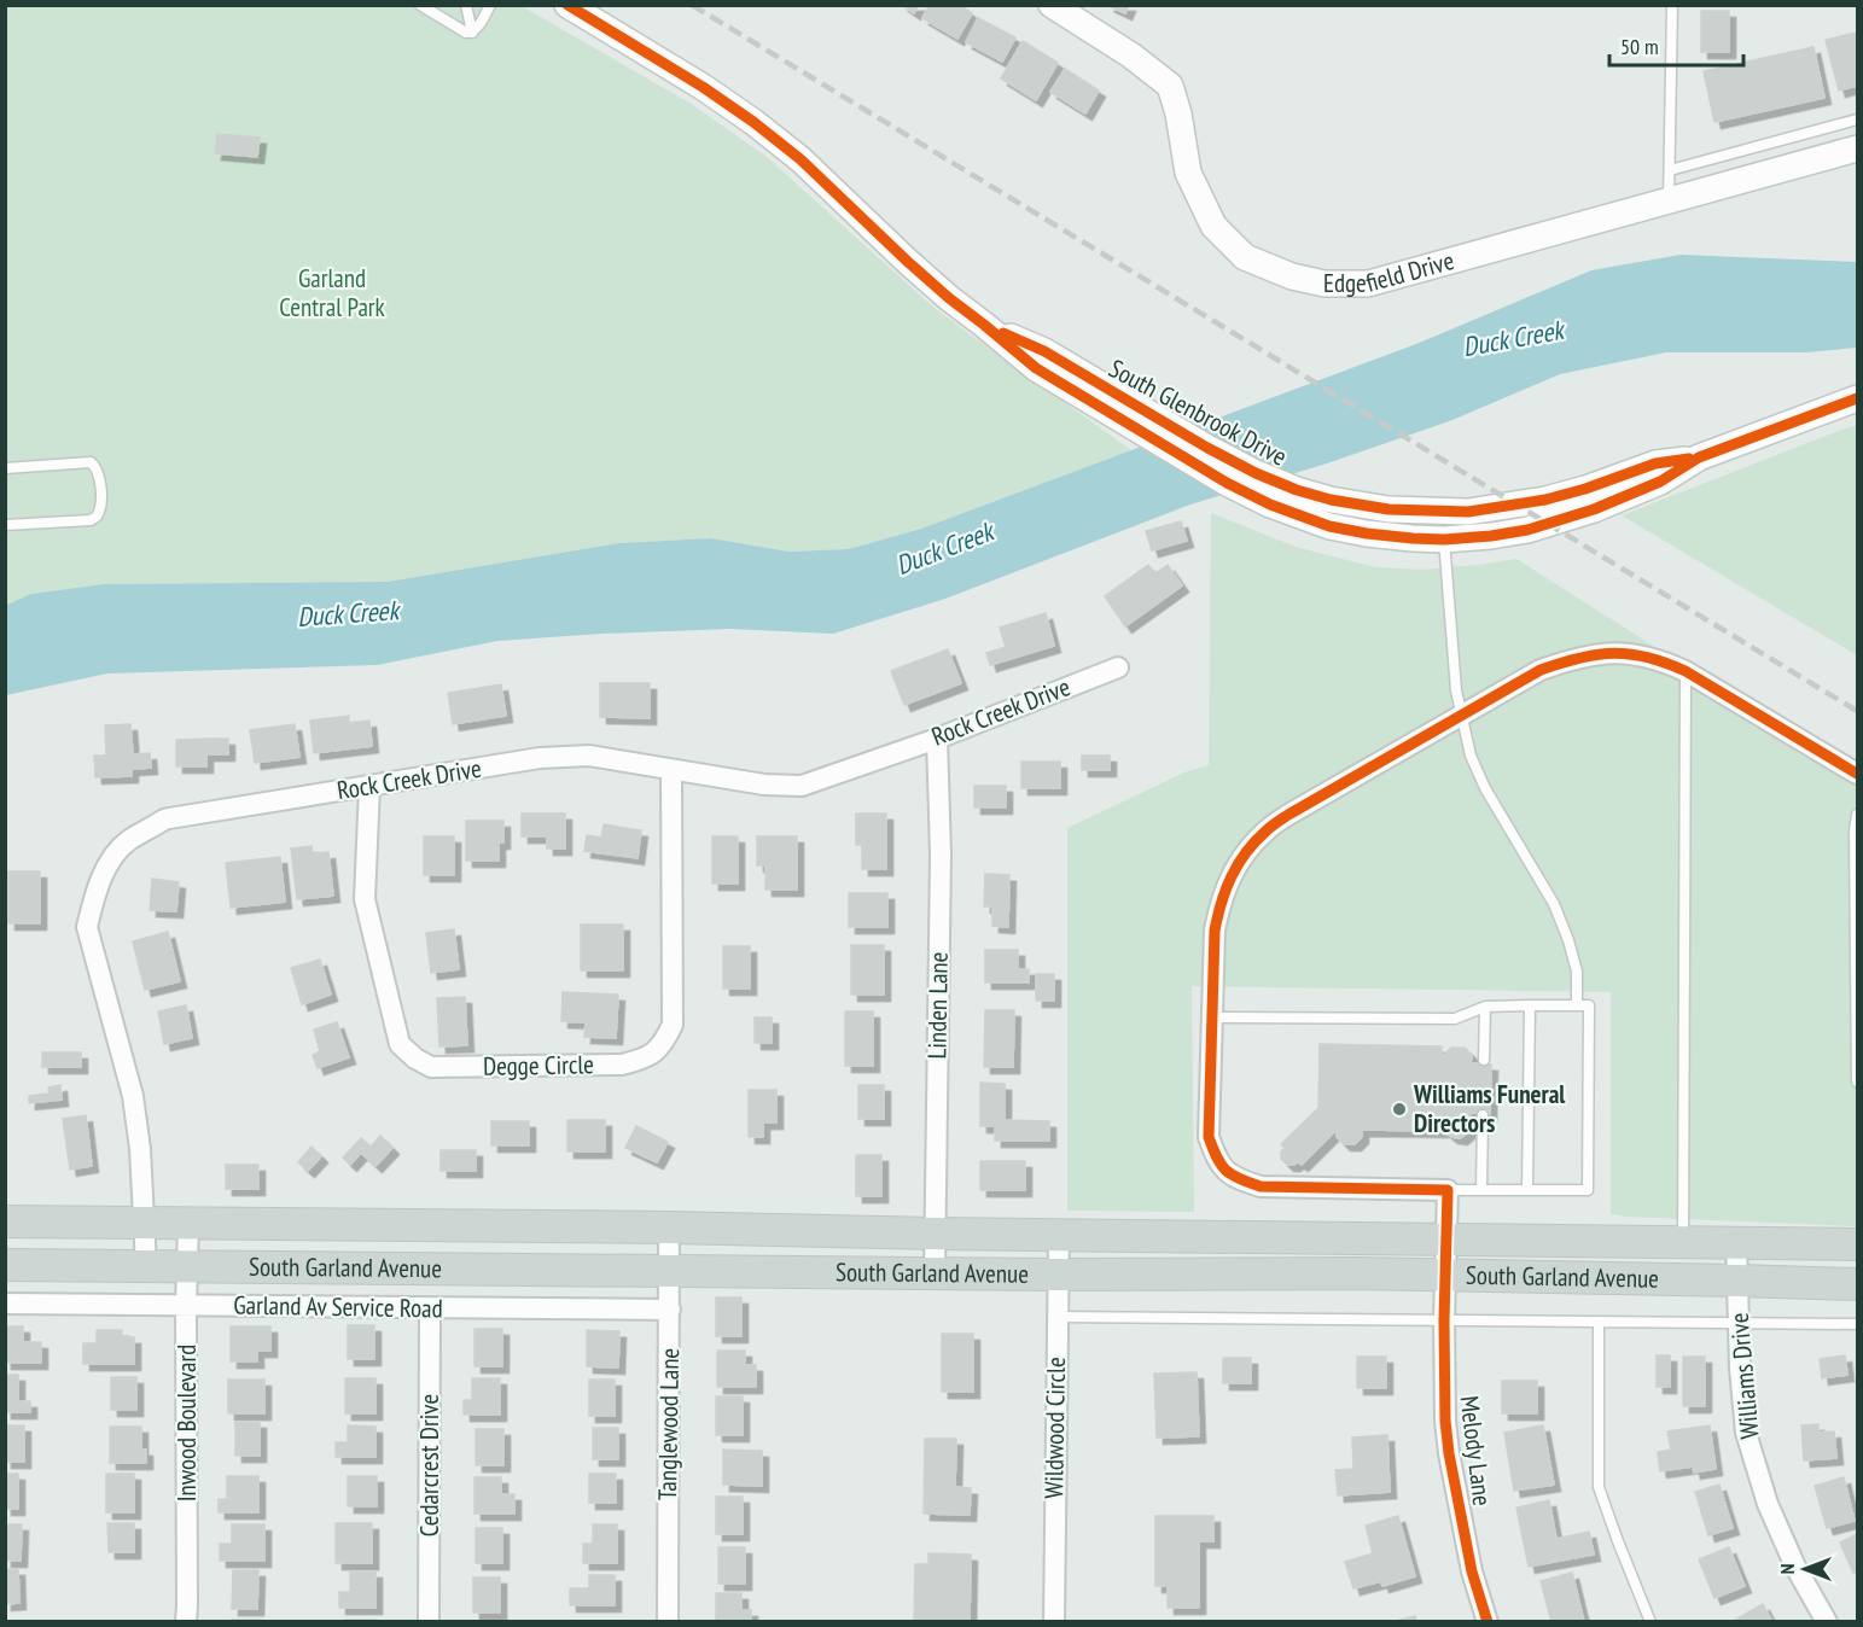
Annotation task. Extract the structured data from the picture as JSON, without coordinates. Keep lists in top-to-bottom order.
{
  "streets": {
    "main road": ["South Garland Avenue"],
    "street": [
      "Edgefield Drive",
      "South Glenbrook Drive",
      "Rock Creek Drive",
      "Linden Lane",
      "Degge Circle",
      "Garland Av Service Road",
      "Williams Drive",
      "Inwood Boulevard",
      "Tanglewood Lane",
      "Wildwood Circle",
      "Melody Lane",
      "Cedarcrest Drive"
    ]
  },
  "crossings": [
    ["Rock Creek Drive", "Linden Lane"],
    ["Rock Creek Drive", "Degge Circle"],
    ["Rock Creek Drive", "South Garland Avenue"],
    ["Linden Lane", "South Garland Avenue"],
    ["South Garland Avenue", "Williams Drive"],
    ["South Garland Avenue", "Inwood Boulevard"],
    ["South Garland Avenue", "Tanglewood Lane"],
    ["South Garland Avenue", "Wildwood Circle"],
    ["South Garland Avenue", "Melody Lane"],
    ["Garland Av Service Road", "Inwood Boulevard"],
    ["Garland Av Service Road", "Tanglewood Lane"],
    ["Garland Av Service Road", "Cedarcrest Drive"]
  ],
  "water": ["Duck Creek"],
  "parks": ["Garland Central Park"],
  "places": ["Williams Funeral Directors"],
  "scale_bar": "50 m",
  "north": "left"
}
